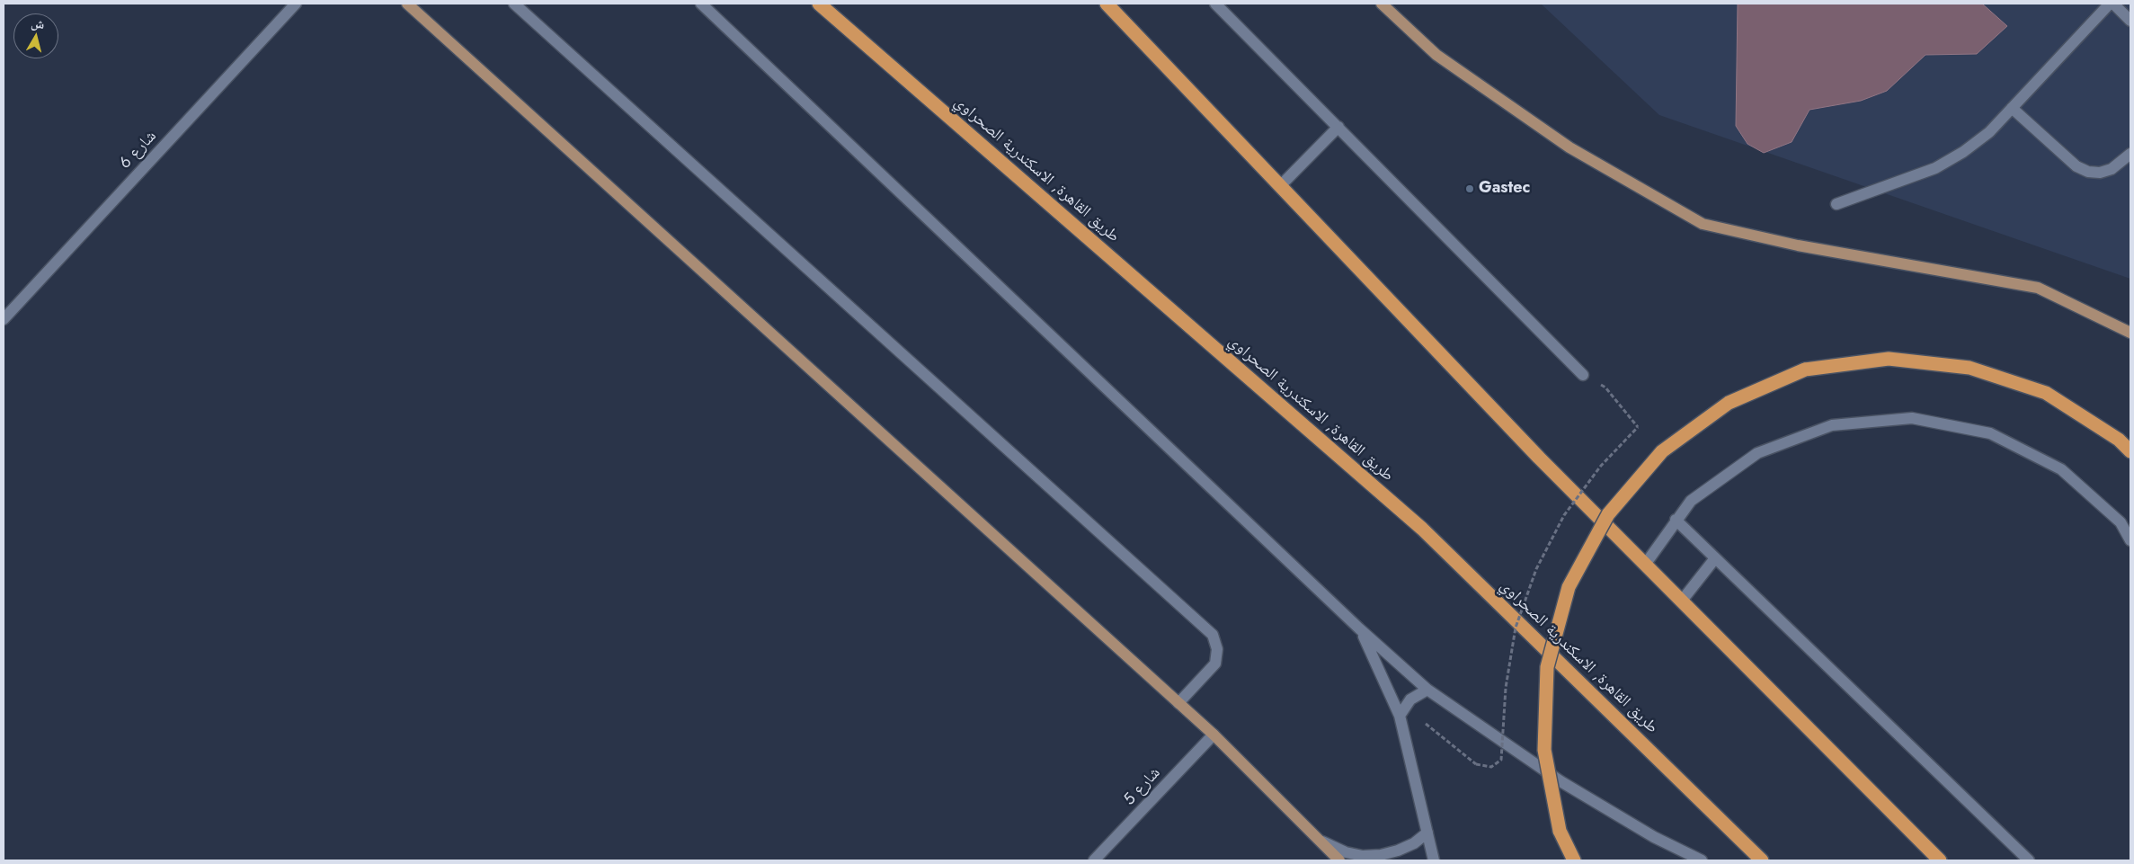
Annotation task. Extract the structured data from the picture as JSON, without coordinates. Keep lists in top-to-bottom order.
{
  "streets": {
    "highway": ["طريق القاهرة, الاسكندرية الصحراوي"],
    "street": ["شارع 6", "شارع 5"]
  },
  "places": ["Gastec"],
  "north": "top"
}
